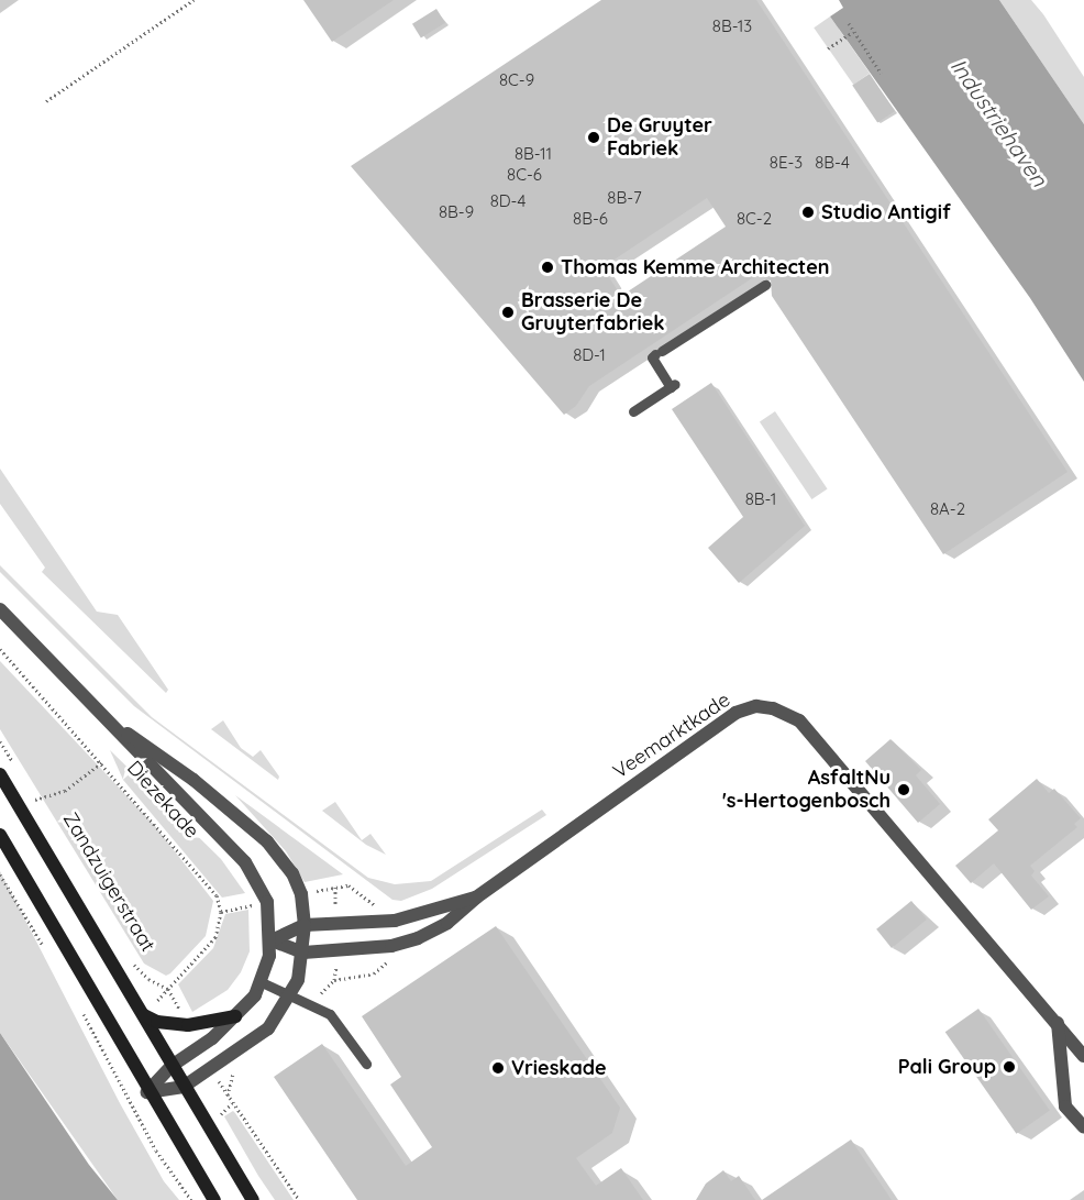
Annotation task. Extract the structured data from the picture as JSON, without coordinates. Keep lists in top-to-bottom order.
{
  "streets": {
    "main road": ["Zandzuigerstraat"],
    "street": ["Veemarktkade", "Diezekade"]
  },
  "crossings": [
    ["Veemarktkade", "Diezekade"],
    ["Diezekade", "Zandzuigerstraat"]
  ],
  "water": ["Industriehaven"],
  "places": [
    "De Gruyter Fabriek",
    "Studio Antigif",
    "Thomas Kemme Architecten",
    "Brasserie De Gruyterfabriek",
    "AsfaltNu 's-Hertogenbosch",
    "Pali Group",
    "Vrieskade"
  ],
  "house_numbers": [
    "8B-13",
    "8C-9",
    "8B-11",
    "8E-3",
    "8B-4",
    "8C-6",
    "8B-7",
    "8D-4",
    "8B-9",
    "8B-6",
    "8C-2",
    "8D-1",
    "8B-1",
    "8A-2"
  ]
}
